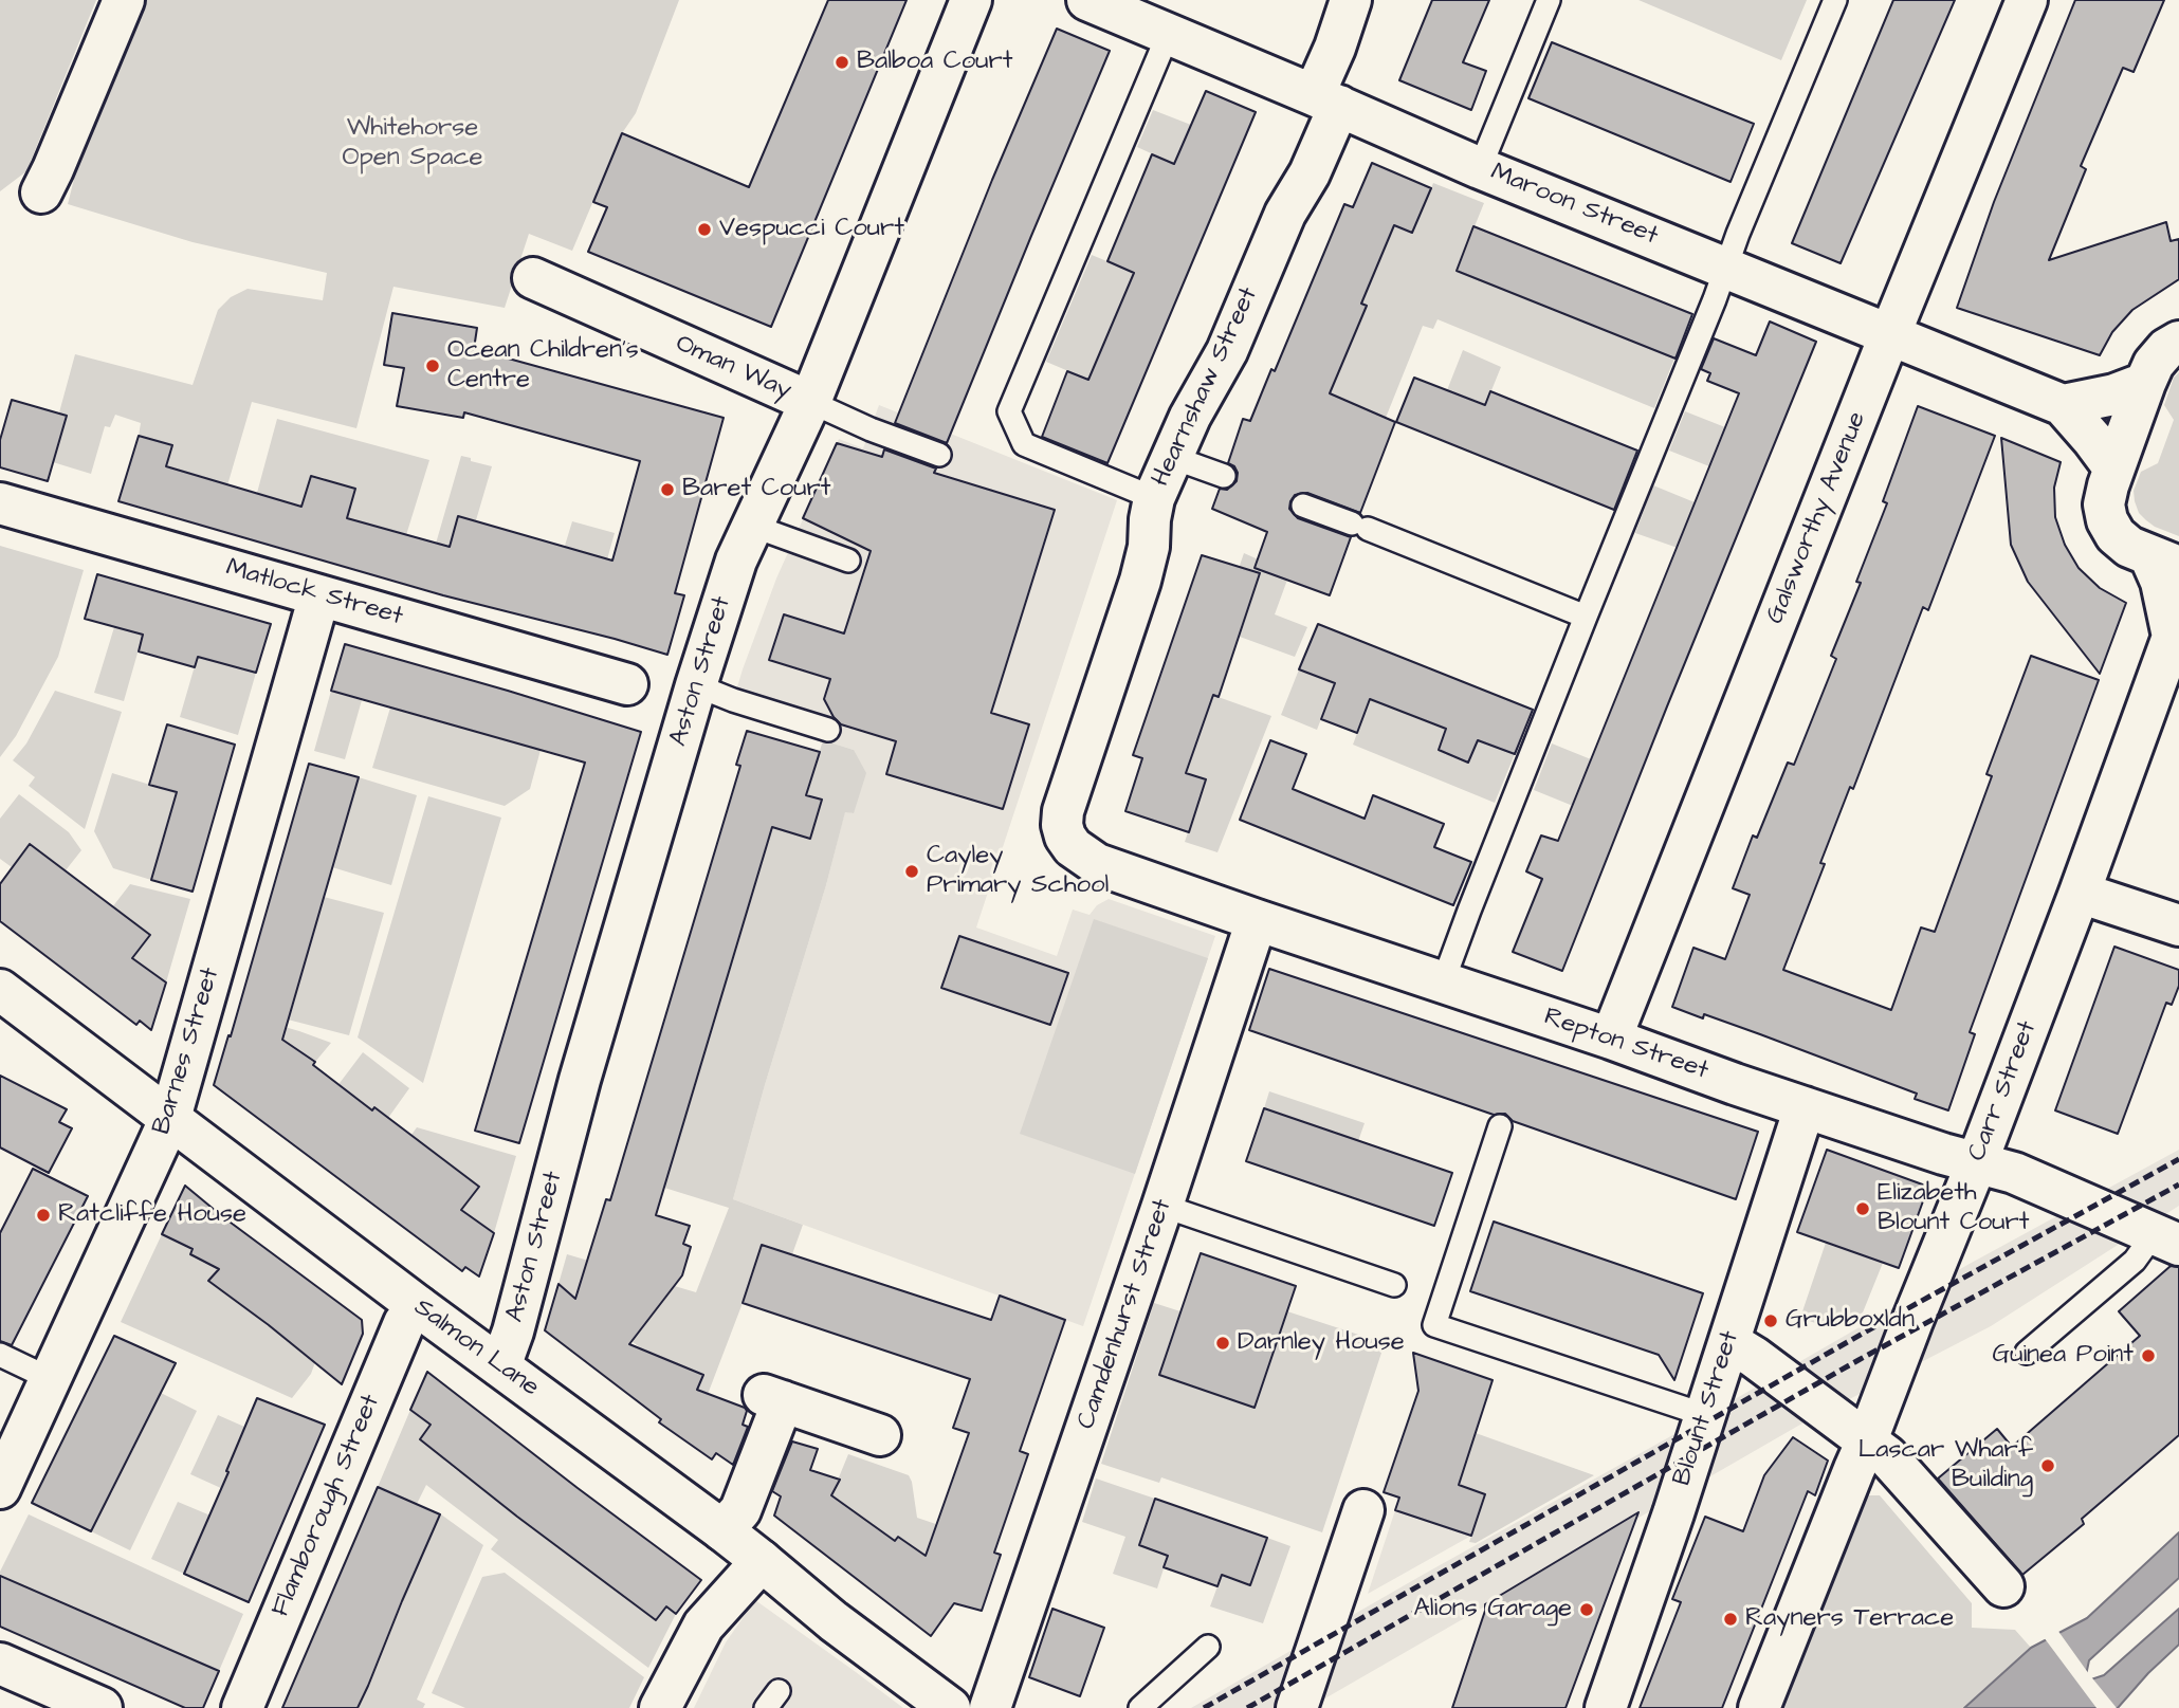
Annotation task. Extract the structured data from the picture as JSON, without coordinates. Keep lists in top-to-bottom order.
{
  "streets": {
    "street": [
      "Maroon Street",
      "Oman Way",
      "Hearnshaw Street",
      "Galsworthy Avenue",
      "Matlock Street",
      "Aston Street",
      "Repton Street",
      "Barnes Street",
      "Carr Street",
      "Camdenhurst Street",
      "Salmon Lane",
      "Blount Street",
      "Flamborough Street"
    ]
  },
  "crossings": [
    ["Maroon Street", "Hearnshaw Street"],
    ["Maroon Street", "Galsworthy Avenue"],
    ["Oman Way", "Aston Street"],
    ["Hearnshaw Street", "Repton Street"],
    ["Galsworthy Avenue", "Repton Street"],
    ["Matlock Street", "Barnes Street"],
    ["Aston Street", "Salmon Lane"],
    ["Repton Street", "Carr Street"],
    ["Repton Street", "Camdenhurst Street"],
    ["Repton Street", "Blount Street"],
    ["Barnes Street", "Salmon Lane"],
    ["Salmon Lane", "Flamborough Street"]
  ],
  "parks": ["Whitehorse Open Space"],
  "places": [
    "Balboa Court",
    "Vespucci Court",
    "Ocean Children's Centre",
    "Baret Court",
    "Cayley Primary School",
    "Elizabeth Blount Court",
    "Ratcliffe House",
    "Grubboxldn",
    "Darnley House",
    "Guinea Point",
    "Lascar Wharf Building",
    "Alions Garage",
    "Rayners Terrace"
  ]
}
